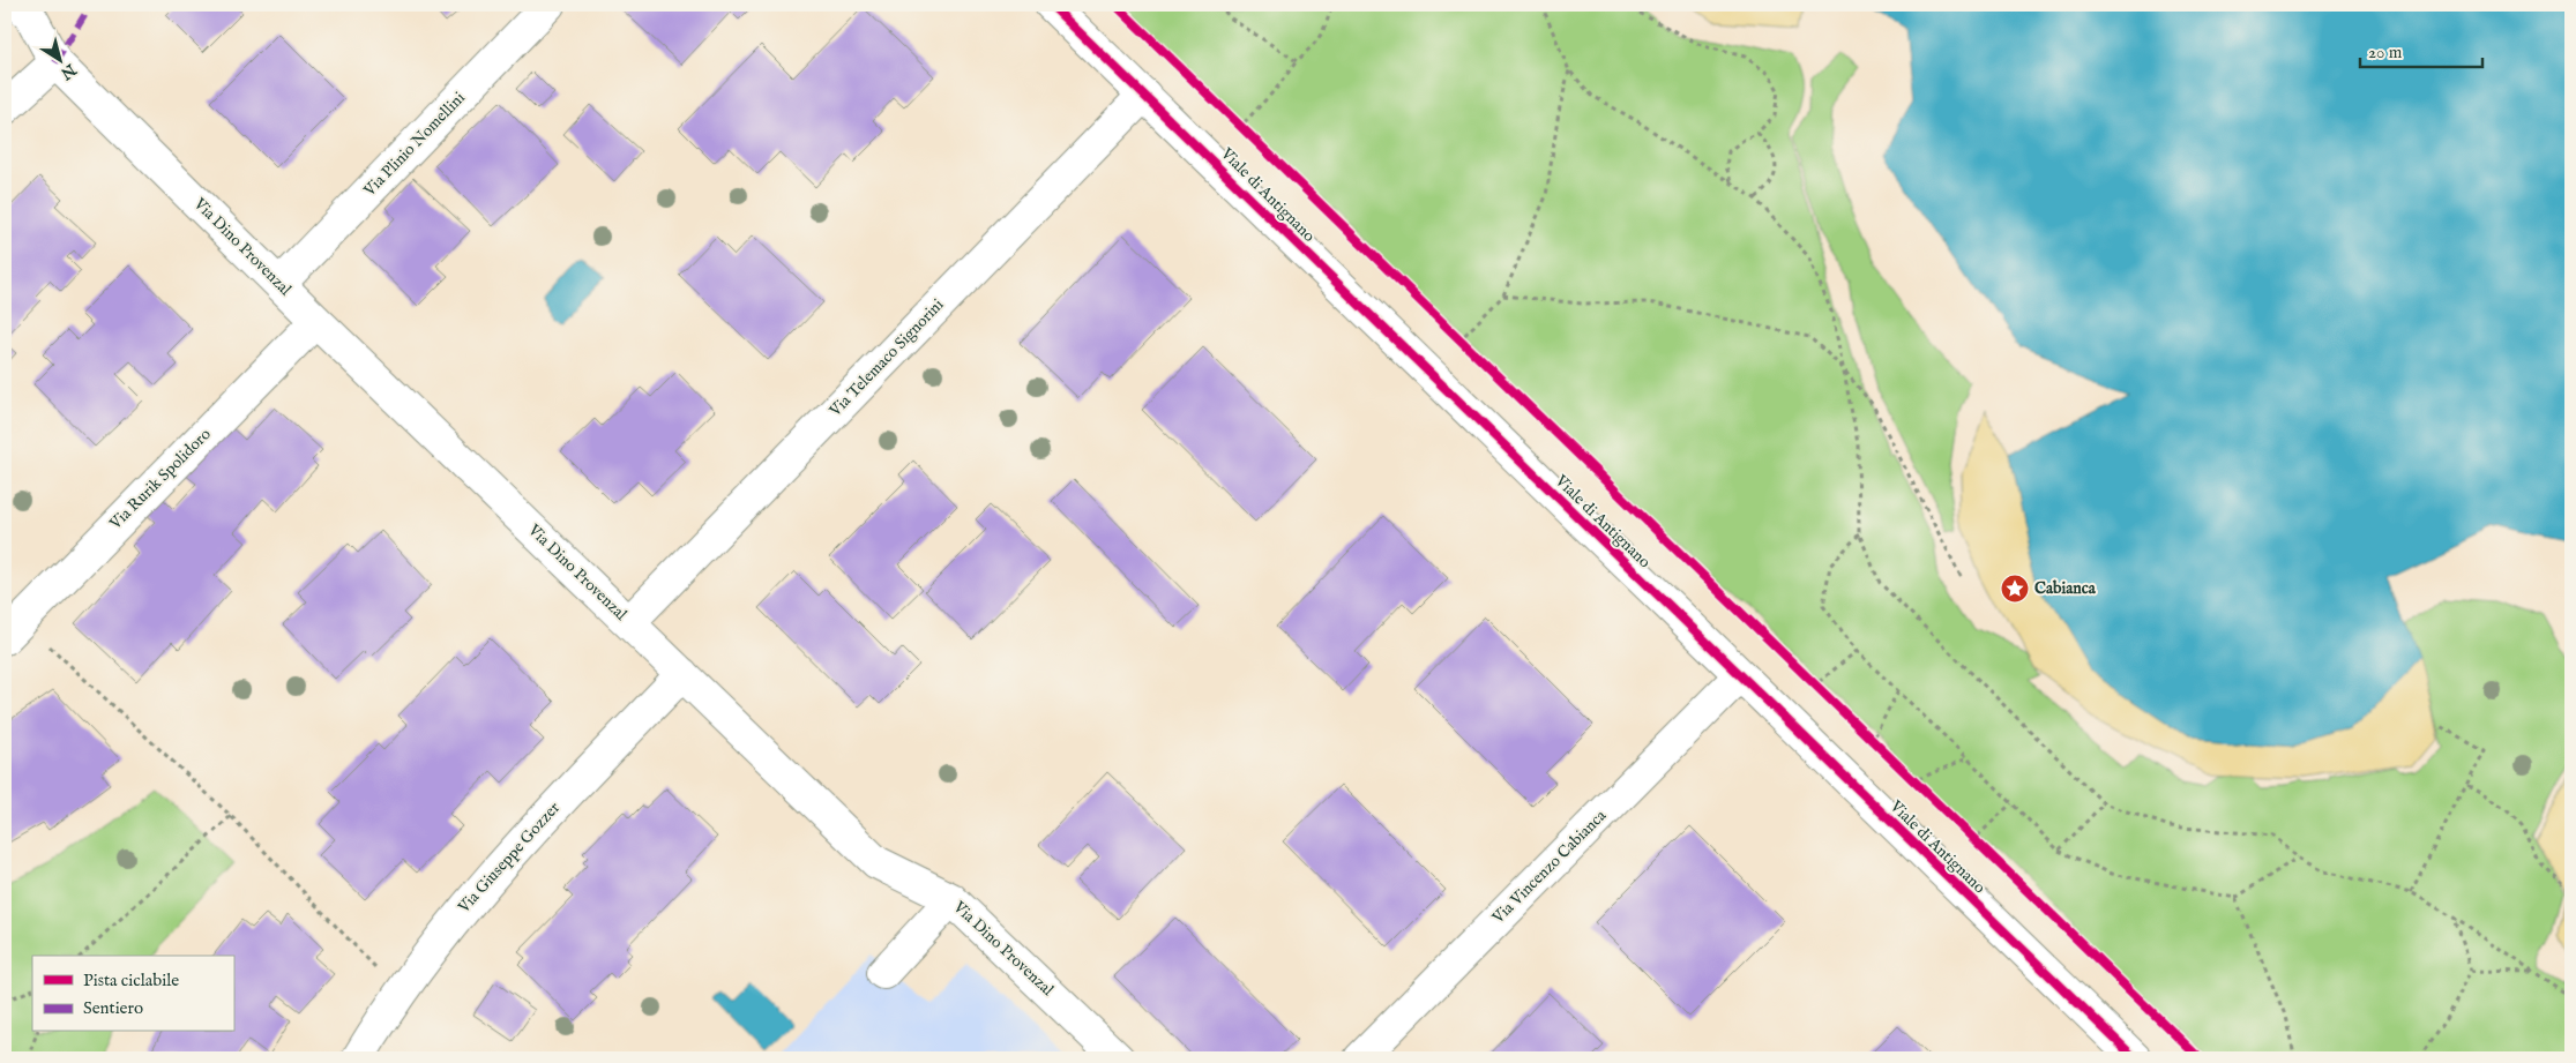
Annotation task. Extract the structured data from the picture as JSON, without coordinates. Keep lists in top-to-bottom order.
{
  "streets": {
    "street": [
      "Via Plinio Nomellini",
      "Viale di Antignano",
      "Via Dino Provenzal",
      "Via Telemaco Signorini",
      "Via Rurik Spolidoro",
      "Via Giuseppe Gozzer",
      "Via Vincenzo Cabianca"
    ]
  },
  "crossings": [
    ["Via Plinio Nomellini", "Via Dino Provenzal"],
    ["Viale di Antignano", "Via Telemaco Signorini"],
    ["Viale di Antignano", "Via Vincenzo Cabianca"],
    ["Via Dino Provenzal", "Via Telemaco Signorini"],
    ["Via Dino Provenzal", "Via Rurik Spolidoro"],
    ["Via Dino Provenzal", "Via Giuseppe Gozzer"]
  ],
  "places": {
    "place": ["Cabianca"]
  },
  "legend": ["Pista ciclabile", "Sentiero"],
  "scale_bar": "20 m",
  "north": "bottom right"
}
